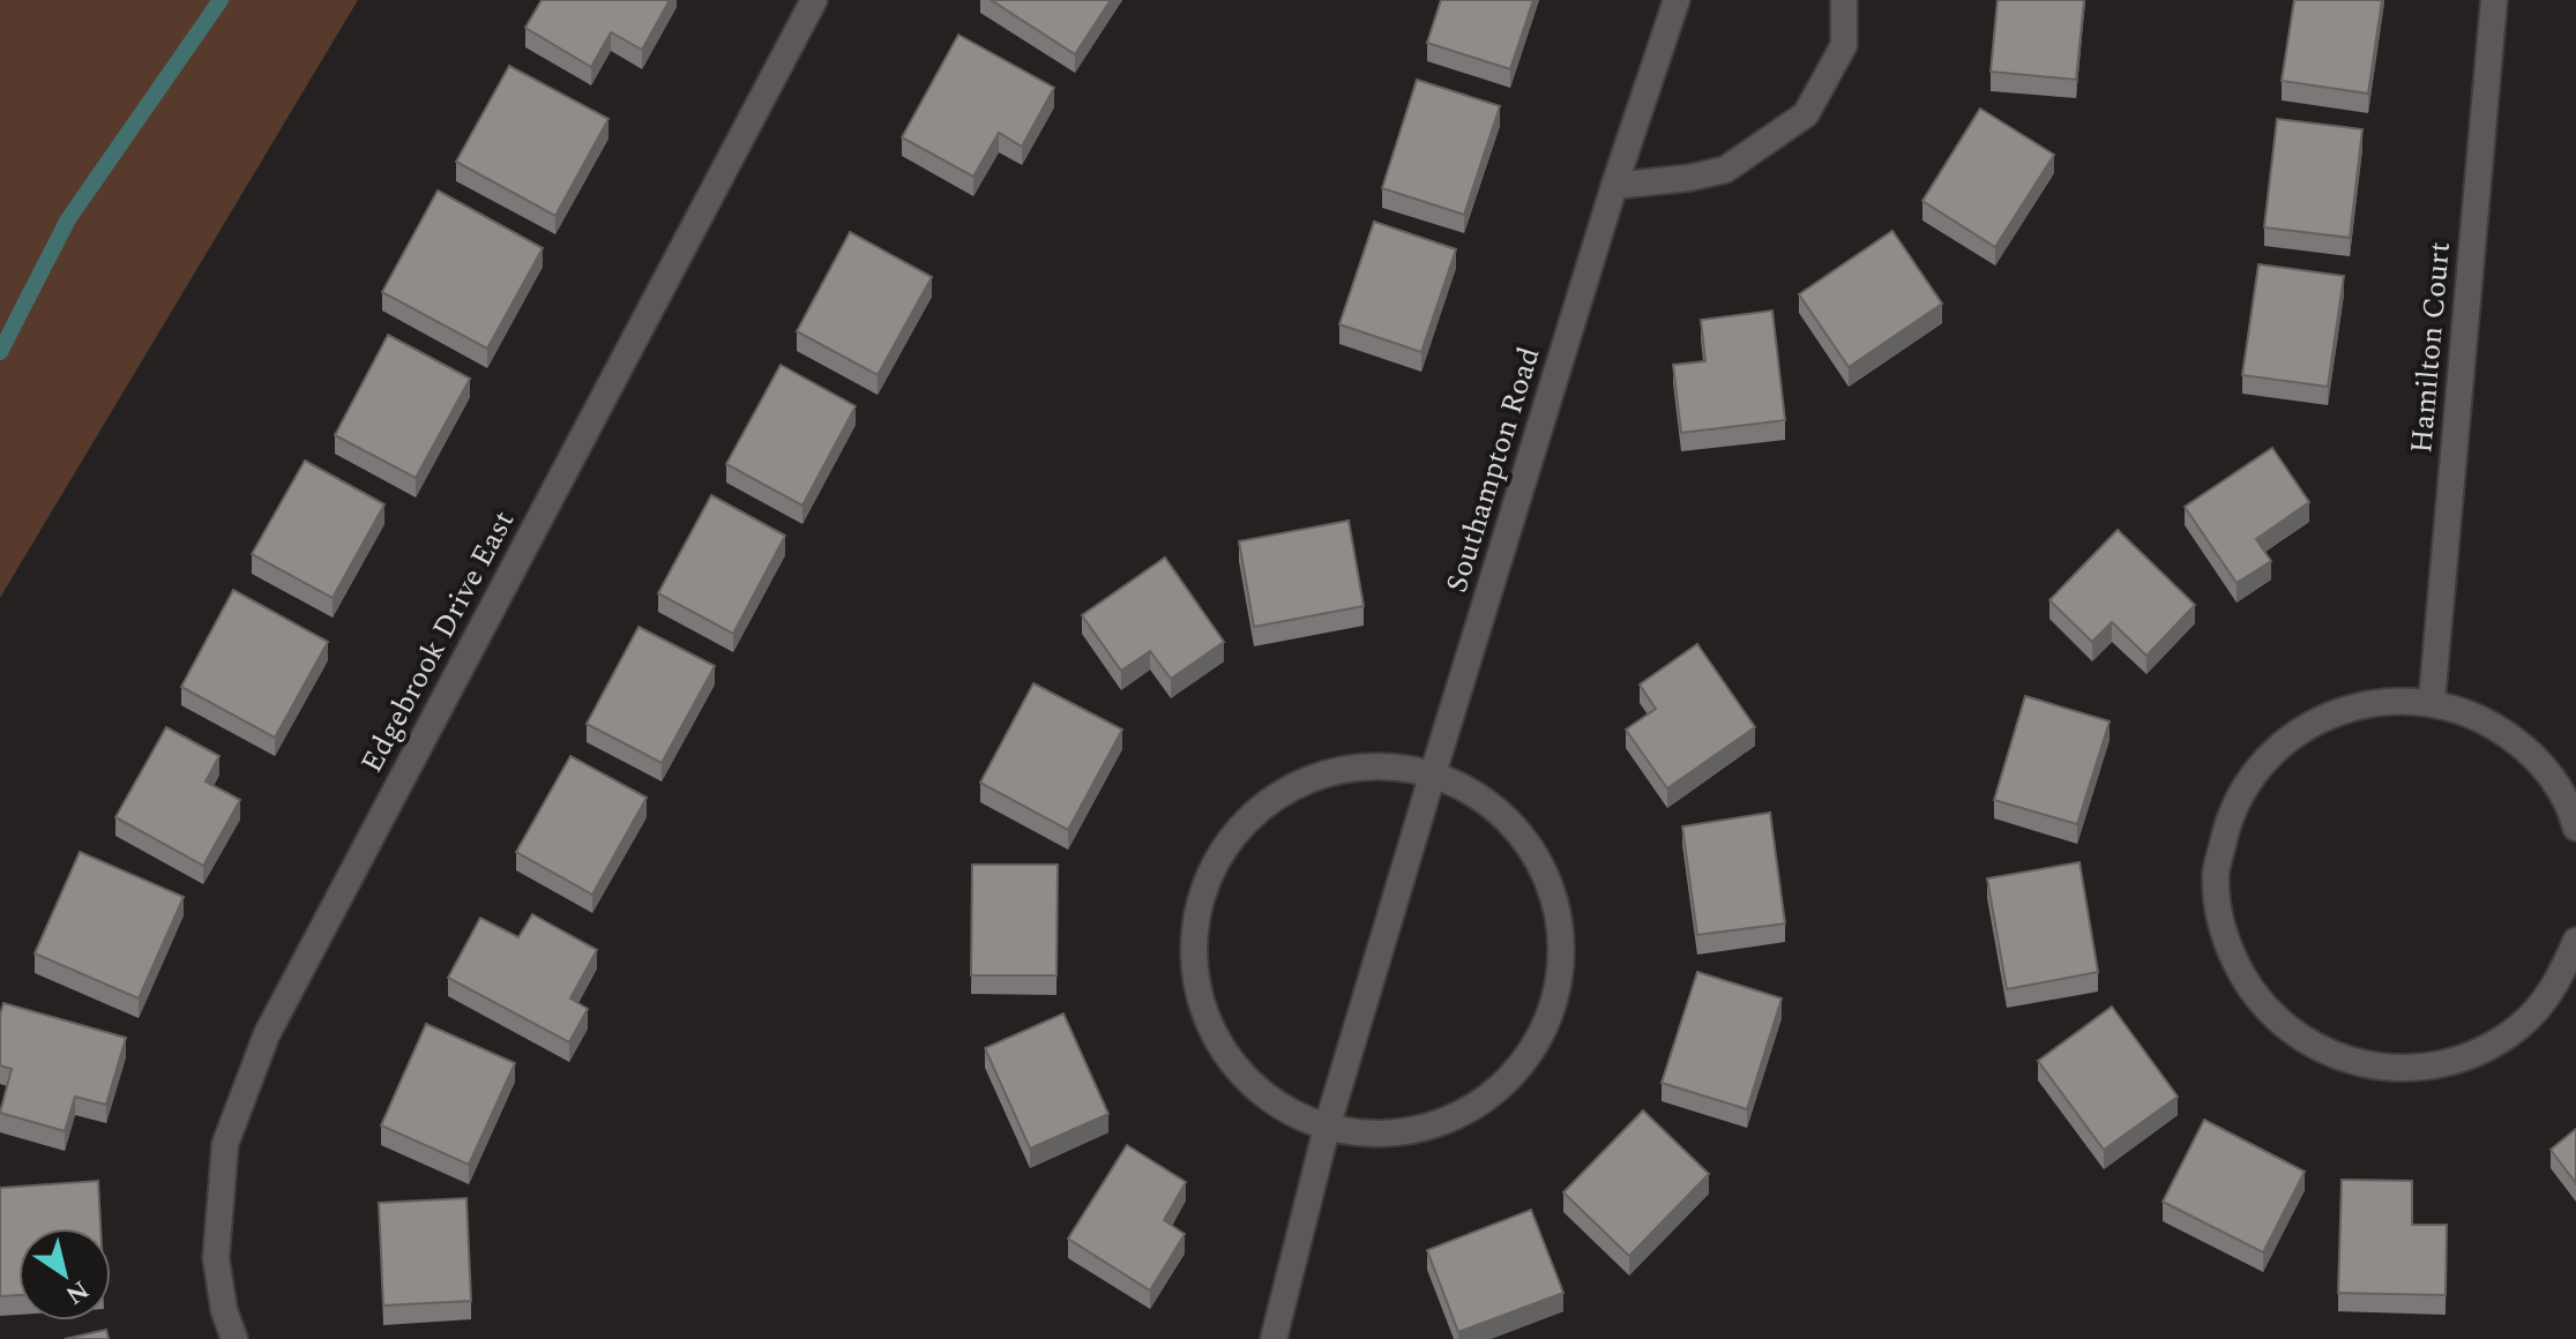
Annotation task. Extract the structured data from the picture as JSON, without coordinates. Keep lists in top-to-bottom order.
{
  "streets": {
    "street": ["Hamilton Court", "Southampton Road", "Edgebrook Drive East"]
  },
  "north": "bottom right"
}
